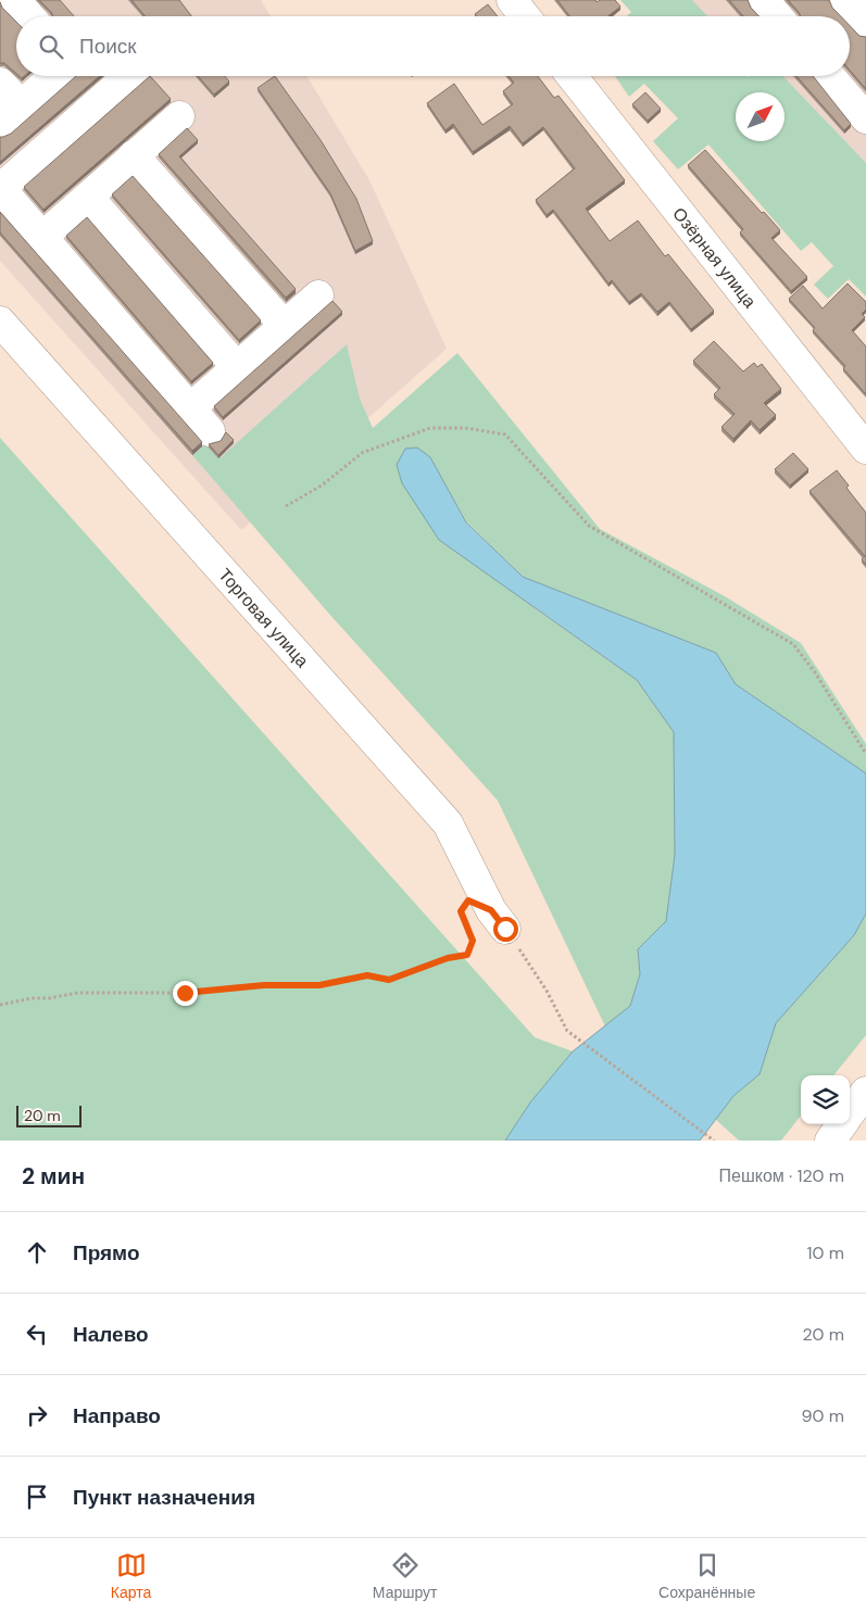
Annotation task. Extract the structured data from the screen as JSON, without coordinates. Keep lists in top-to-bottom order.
{
  "streets": {
    "street": ["Озёрная улица", "Торговая улица"]
  },
  "scale_bar": "20 m",
  "north": "top right",
  "page": {
    "search": "Поиск",
    "scale": "20 m",
    "heading": ["2 мин", "Пешком · 120 m"],
    "list": [
      ["Прямо", "10 m"],
      ["Налево", "20 m"],
      ["Направо", "90 m"],
      "Пункт назначения"
    ],
    "nav": ["Карта", "Маршрут", "Сохранённые"]
  }
}
